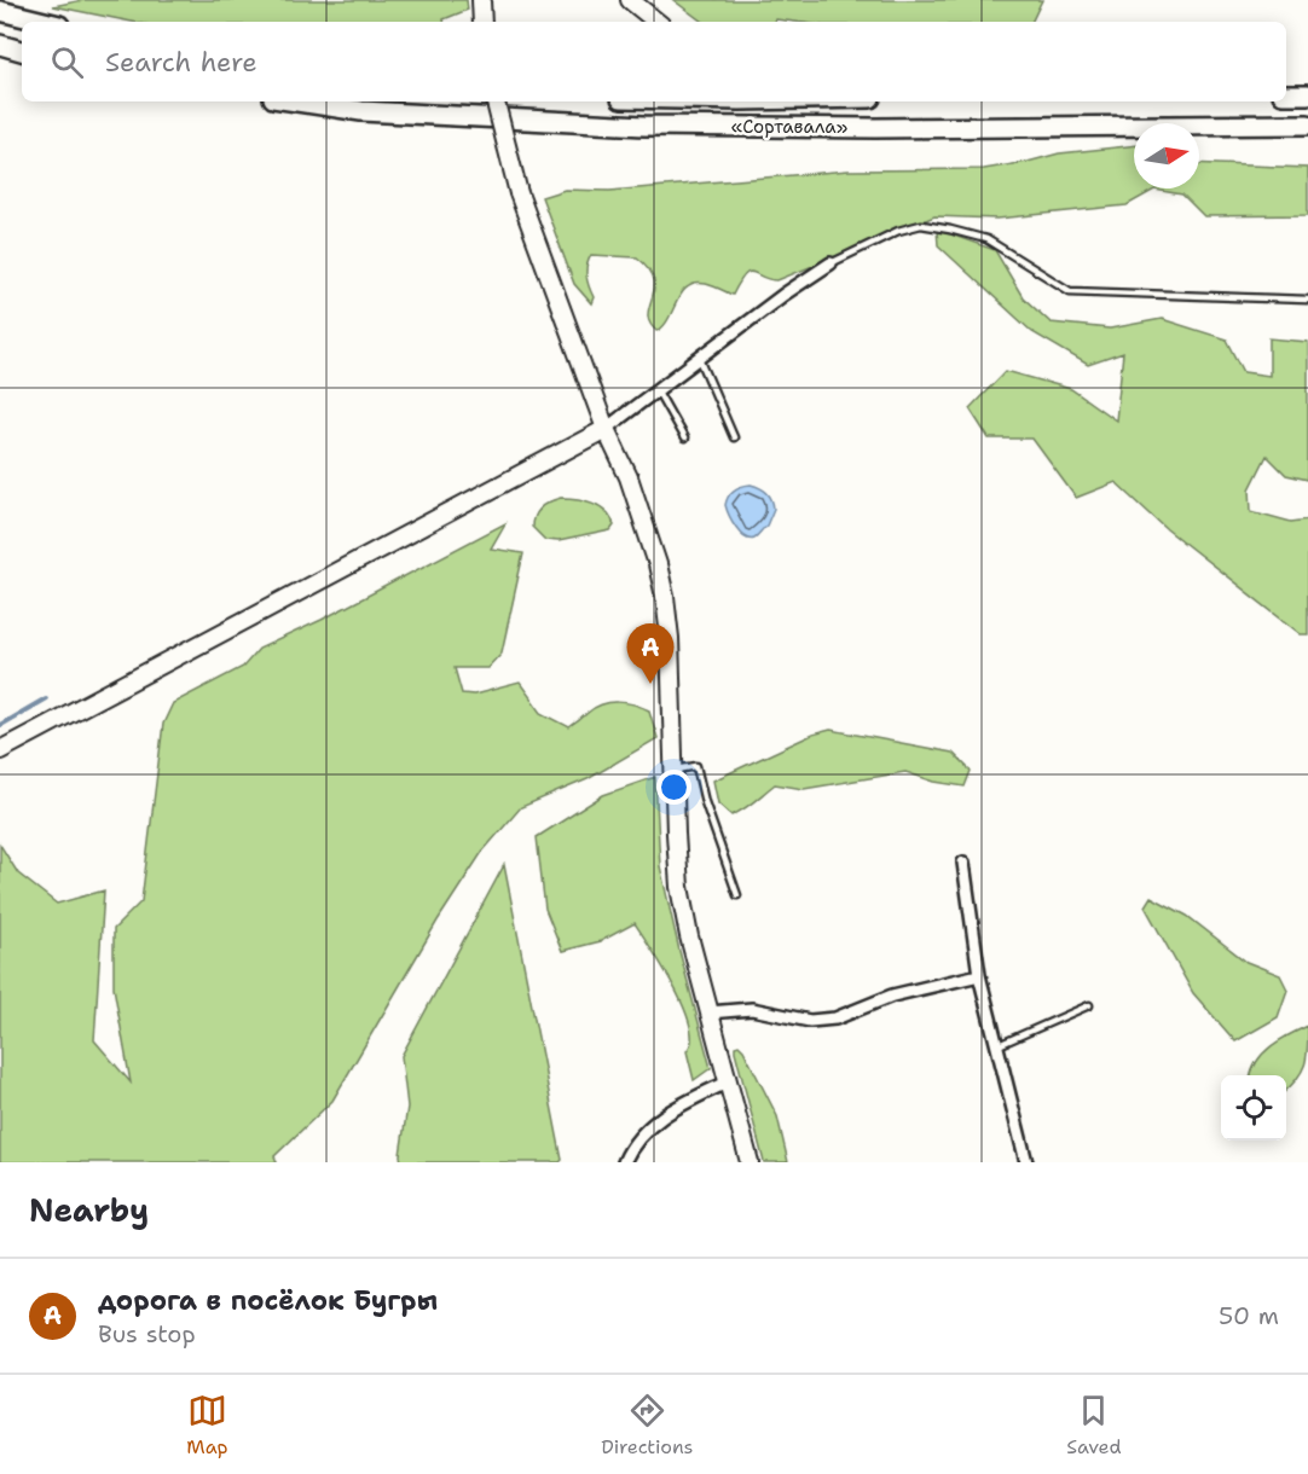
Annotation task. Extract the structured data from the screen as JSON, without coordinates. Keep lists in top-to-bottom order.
{
  "streets": {
    "highway": ["«Сортавала»"]
  },
  "north": "right",
  "page": {
    "search": "Search here",
    "pins": "A",
    "heading": "Nearby",
    "list": [
      {
        "mark": "A",
        "name": "дорога в посёлок Бугры",
        "note": "Bus stop",
        "value": "50 m"
      }
    ],
    "nav": ["Map", "Directions", "Saved"]
  }
}
